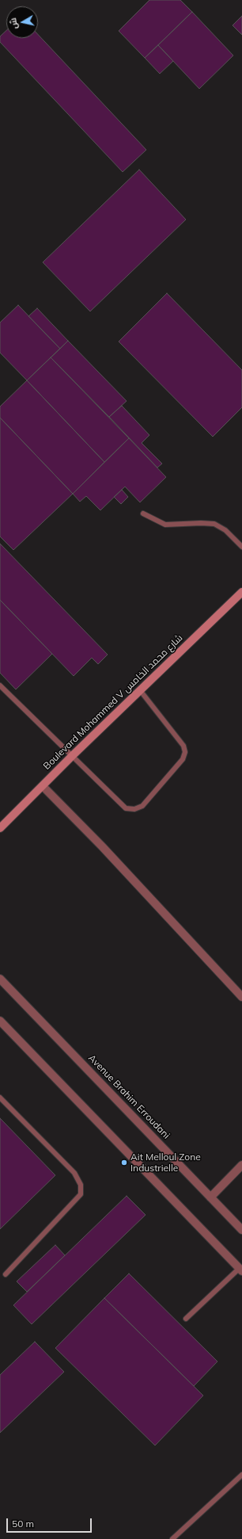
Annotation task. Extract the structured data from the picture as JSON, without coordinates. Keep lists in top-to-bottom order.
{
  "streets": {
    "main road": ["Boulevard Mohammed V شارع محمد الخامس"],
    "street": ["Avenue Brahim Erroudani"]
  },
  "places": ["Ait Melloul Zone Industrielle"],
  "scale_bar": "50 m",
  "north": "left"
}
